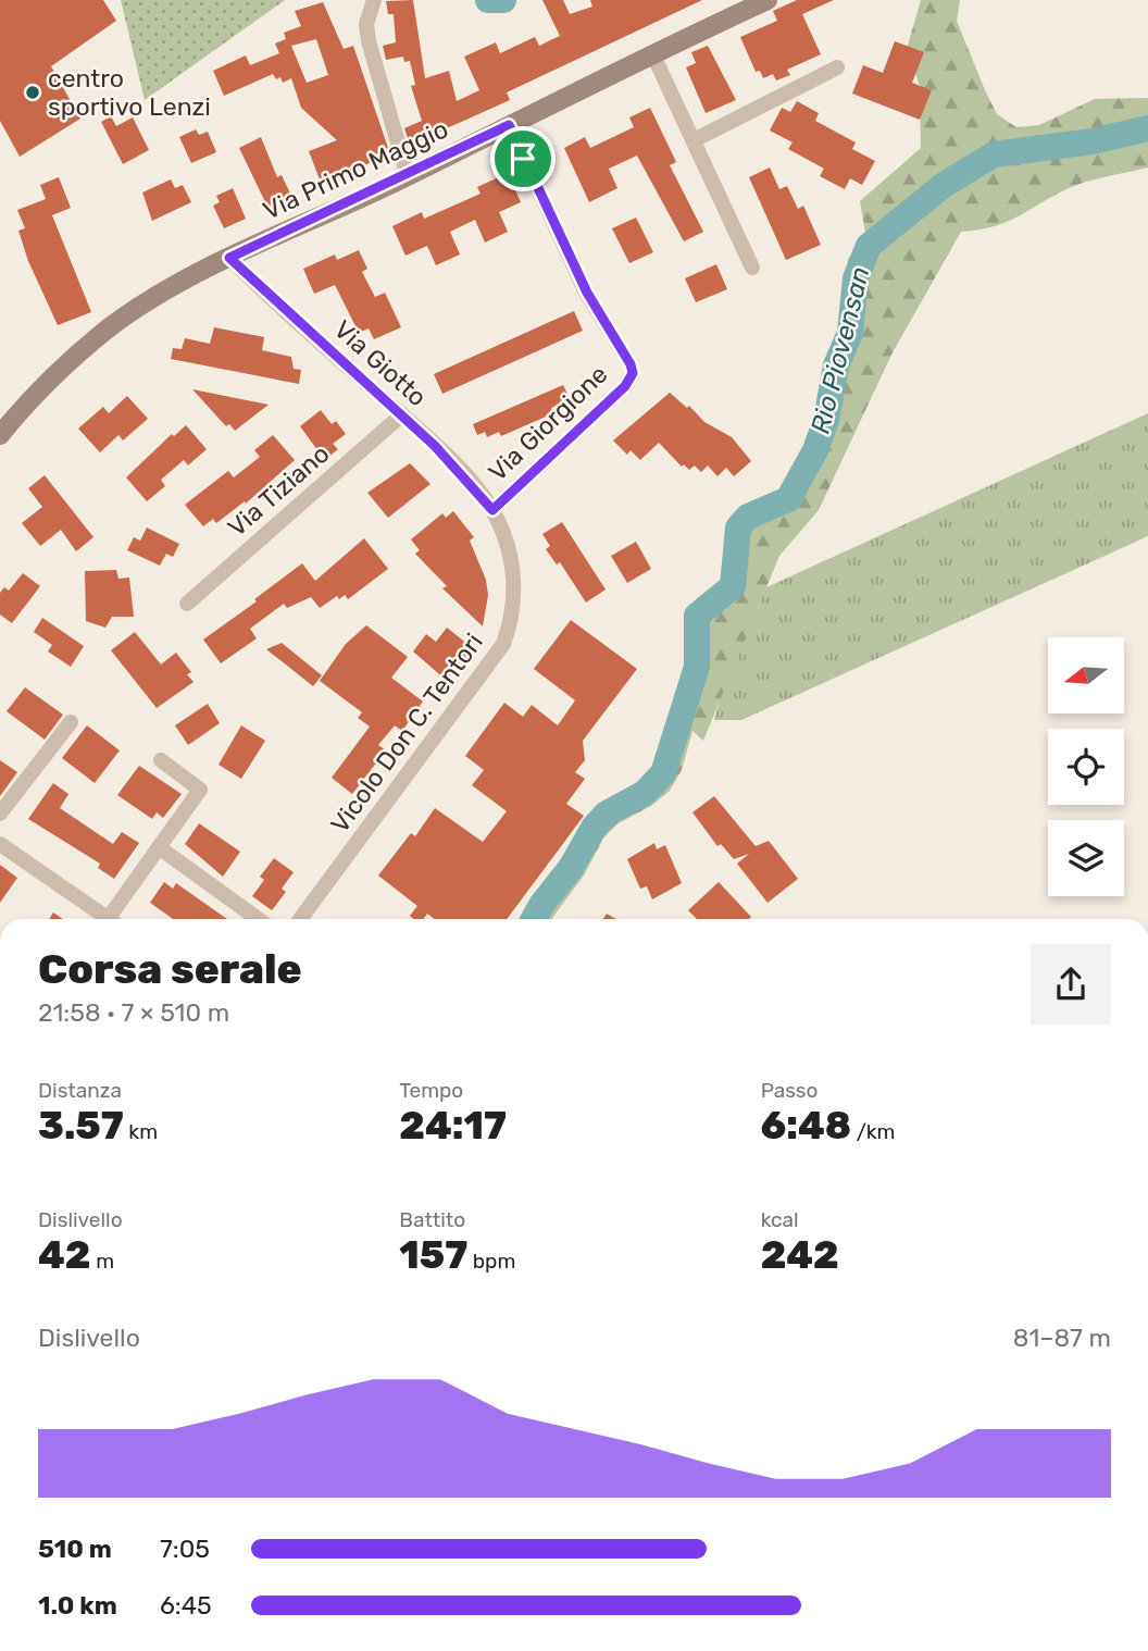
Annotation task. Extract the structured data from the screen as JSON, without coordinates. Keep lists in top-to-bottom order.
{
  "streets": {
    "street": [
      "Via Primo Maggio",
      "Via Giotto",
      "Via Giorgione",
      "Via Tiziano",
      "Vicolo Don C. Tentori"
    ]
  },
  "crossings": [
    ["Via Primo Maggio", "Via Giotto"],
    ["Via Primo Maggio", "Via Giorgione"],
    ["Via Giotto", "Via Giorgione"],
    ["Via Giotto", "Via Tiziano"],
    ["Via Giotto", "Vicolo Don C. Tentori"],
    ["Via Giorgione", "Vicolo Don C. Tentori"]
  ],
  "water": ["Rio Piovensan"],
  "places": ["centro sportivo Lenzi"],
  "north": "left",
  "page": {
    "heading": ["Corsa serale", "21:58 · 7 × 510 m"],
    "stats": [
      ["Distanza", "3.57 km"],
      ["Tempo", "24:17"],
      ["Passo", "6:48 /km"],
      ["Dislivello", "42 m"],
      ["Battito", "157 bpm"],
      ["kcal", "242"]
    ],
    "chart": ["Dislivello", "81–87 m"],
    "list": [
      {
        "name": "510 m",
        "note": "7:05"
      },
      {
        "name": "1.0 km",
        "note": "6:45"
      }
    ]
  }
}
